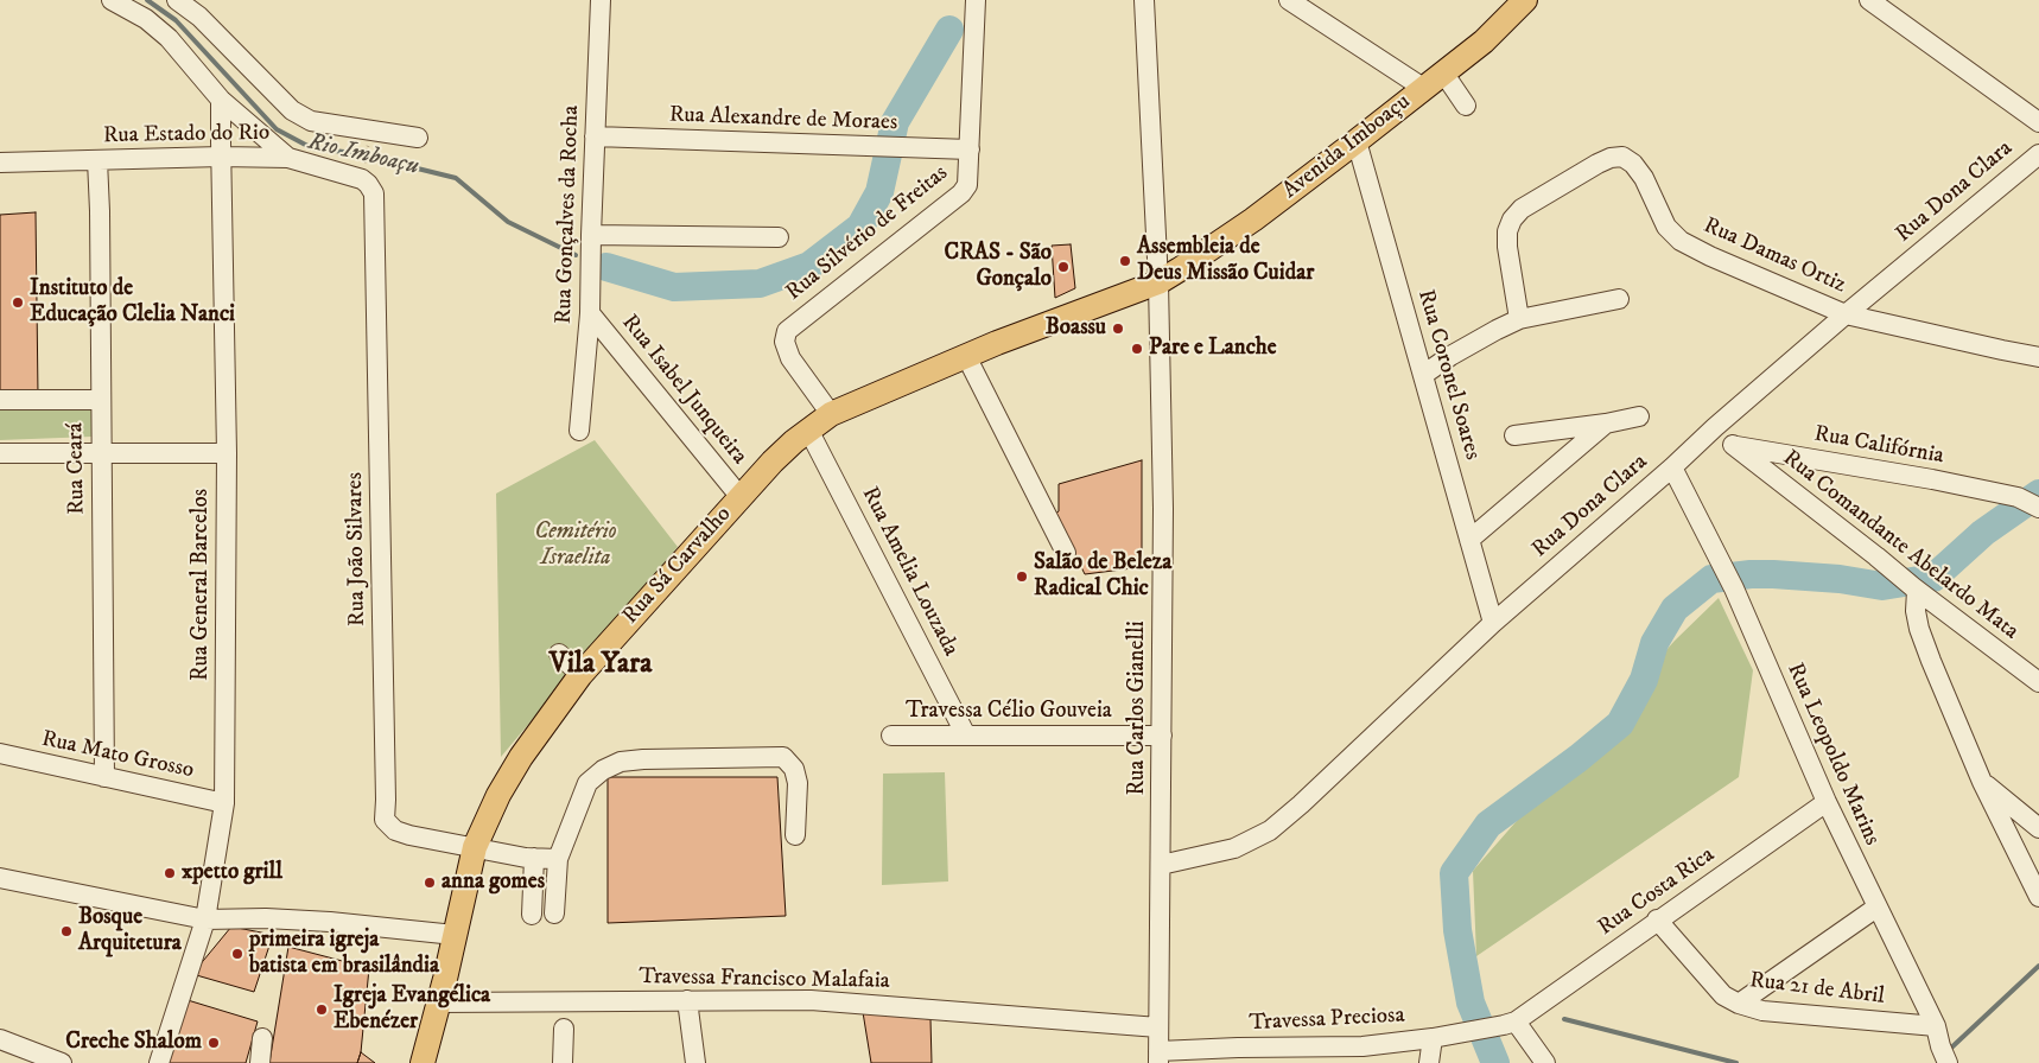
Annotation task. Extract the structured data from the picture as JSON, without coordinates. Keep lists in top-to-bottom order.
{
  "streets": {
    "main road": ["Avenida Imboaçu", "Rua Sá Carvalho"],
    "street": [
      "Rua Alexandre de Moraes",
      "Rua Estado do Rio",
      "Rua Dona Clara",
      "Rua Gonçalves da Rocha",
      "Rua Silvério de Freitas",
      "Rua Damas Ortiz",
      "Rua Coronel Soares",
      "Rua Isabel Junqueira",
      "Rua Califórnia",
      "Rua Ceará",
      "Rua Comandante Abelardo Mata",
      "Rua João Silvares",
      "Rua Amelia Louzada",
      "Rua General Barcelos",
      "Rua Carlos Gianelli",
      "Travessa Célio Gouveia",
      "Rua Leopoldo Marins",
      "Rua Mato Grosso",
      "Rua Costa Rica",
      "Travessa Francisco Malafaia",
      "Rua 21 de Abril",
      "Travessa Preciosa"
    ]
  },
  "crossings": [
    ["Rua Alexandre de Moraes", "Rua Gonçalves da Rocha"],
    ["Rua Alexandre de Moraes", "Rua Silvério de Freitas"],
    ["Rua Estado do Rio", "Rua Ceará"],
    ["Rua Estado do Rio", "Rua João Silvares"],
    ["Rua Estado do Rio", "Rua General Barcelos"],
    ["Avenida Imboaçu", "Rua Coronel Soares"],
    ["Avenida Imboaçu", "Rua Sá Carvalho"],
    ["Avenida Imboaçu", "Rua Carlos Gianelli"],
    ["Rua Dona Clara", "Rua Damas Ortiz"],
    ["Rua Dona Clara", "Rua Coronel Soares"],
    ["Rua Dona Clara", "Rua Carlos Gianelli"],
    ["Rua Dona Clara", "Rua Leopoldo Marins"],
    ["Rua Gonçalves da Rocha", "Rua Isabel Junqueira"],
    ["Rua Silvério de Freitas", "Rua Sá Carvalho"],
    ["Rua Isabel Junqueira", "Rua Sá Carvalho"],
    ["Rua Califórnia", "Rua Comandante Abelardo Mata"],
    ["Rua Ceará", "Rua Mato Grosso"],
    ["Rua João Silvares", "Rua Sá Carvalho"],
    ["Rua Sá Carvalho", "Rua Amelia Louzada"],
    ["Rua Sá Carvalho", "Rua Carlos Gianelli"],
    ["Rua Sá Carvalho", "Travessa Francisco Malafaia"],
    ["Rua Amelia Louzada", "Travessa Célio Gouveia"],
    ["Rua General Barcelos", "Rua Mato Grosso"],
    ["Rua Carlos Gianelli", "Travessa Célio Gouveia"],
    ["Rua Carlos Gianelli", "Travessa Francisco Malafaia"],
    ["Rua Carlos Gianelli", "Travessa Preciosa"],
    ["Rua Leopoldo Marins", "Rua Costa Rica"],
    ["Rua Leopoldo Marins", "Rua 21 de Abril"],
    ["Rua Costa Rica", "Rua 21 de Abril"],
    ["Rua Costa Rica", "Travessa Preciosa"]
  ],
  "districts": ["Vila Yara"],
  "water": ["Rio Imboaçu"],
  "parks": ["Cemitério Israelita"],
  "places": [
    "Assembleia de Deus Missão Cuidar",
    "CRAS - São Gonçalo",
    "Instituto de Educação Clelia Nanci",
    "Boassu",
    "Pare e Lanche",
    "Salão de Beleza Radical Chic",
    "xpetto grill",
    "anna gomes",
    "Bosque Arquitetura",
    "primeira igreja batista em brasilândia",
    "Igreja Evangélica Ebenézer",
    "Creche Shalom"
  ]
}
